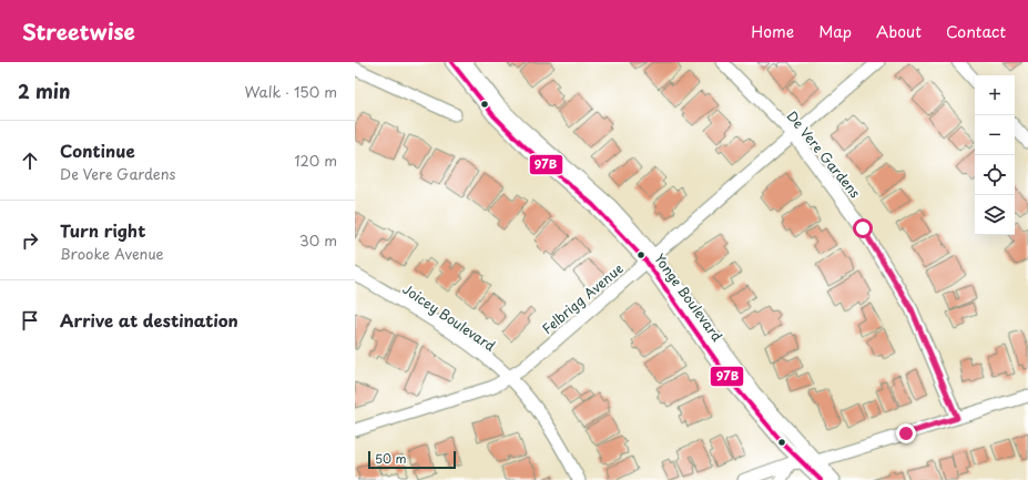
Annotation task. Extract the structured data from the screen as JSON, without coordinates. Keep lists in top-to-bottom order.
{
  "streets": {
    "street": [
      "De Vere Gardens",
      "Yonge Boulevard",
      "Felbrigg Avenue",
      "Joicey Boulevard"
    ]
  },
  "crossings": [
    ["De Vere Gardens", "Felbrigg Avenue"],
    ["Yonge Boulevard", "Felbrigg Avenue"],
    ["Felbrigg Avenue", "Joicey Boulevard"]
  ],
  "lines": ["transit line 97B"],
  "scale_bar": "50 m",
  "page": {
    "header": "Streetwise",
    "nav": [
      "Home",
      "Map",
      "About",
      "Contact"
    ],
    "heading": ["2 min", "Walk · 150 m"],
    "map_buttons": ["+", "−"],
    "list": [
      ["Continue", "De Vere Gardens", "120 m"],
      ["Turn right", "Brooke Avenue", "30 m"],
      "Arrive at destination"
    ],
    "scale": "50 m"
  }
}
